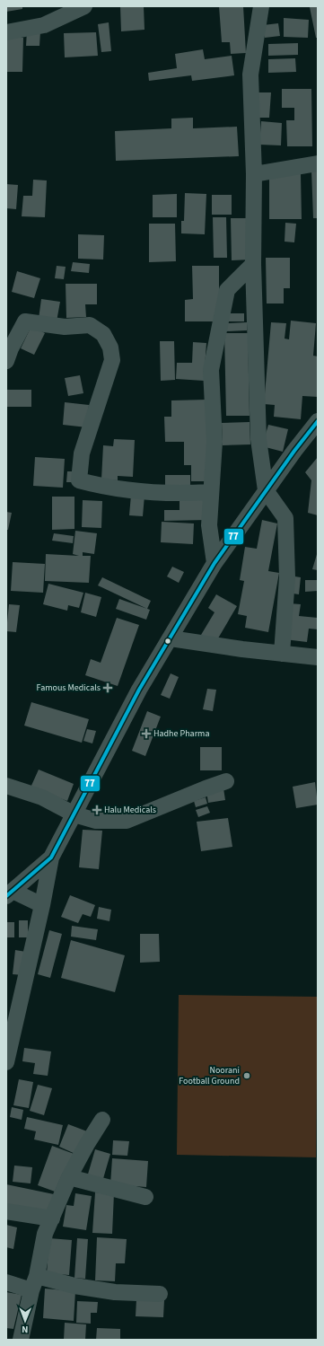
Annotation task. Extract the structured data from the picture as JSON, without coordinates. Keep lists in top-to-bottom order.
{
  "places": {
    "health": ["Famous Medicals", "Hadhe Pharma", "Halu Medicals"],
    "other": ["Noorani Football Ground"]
  },
  "lines": ["transit line 77"],
  "north": "bottom"
}
